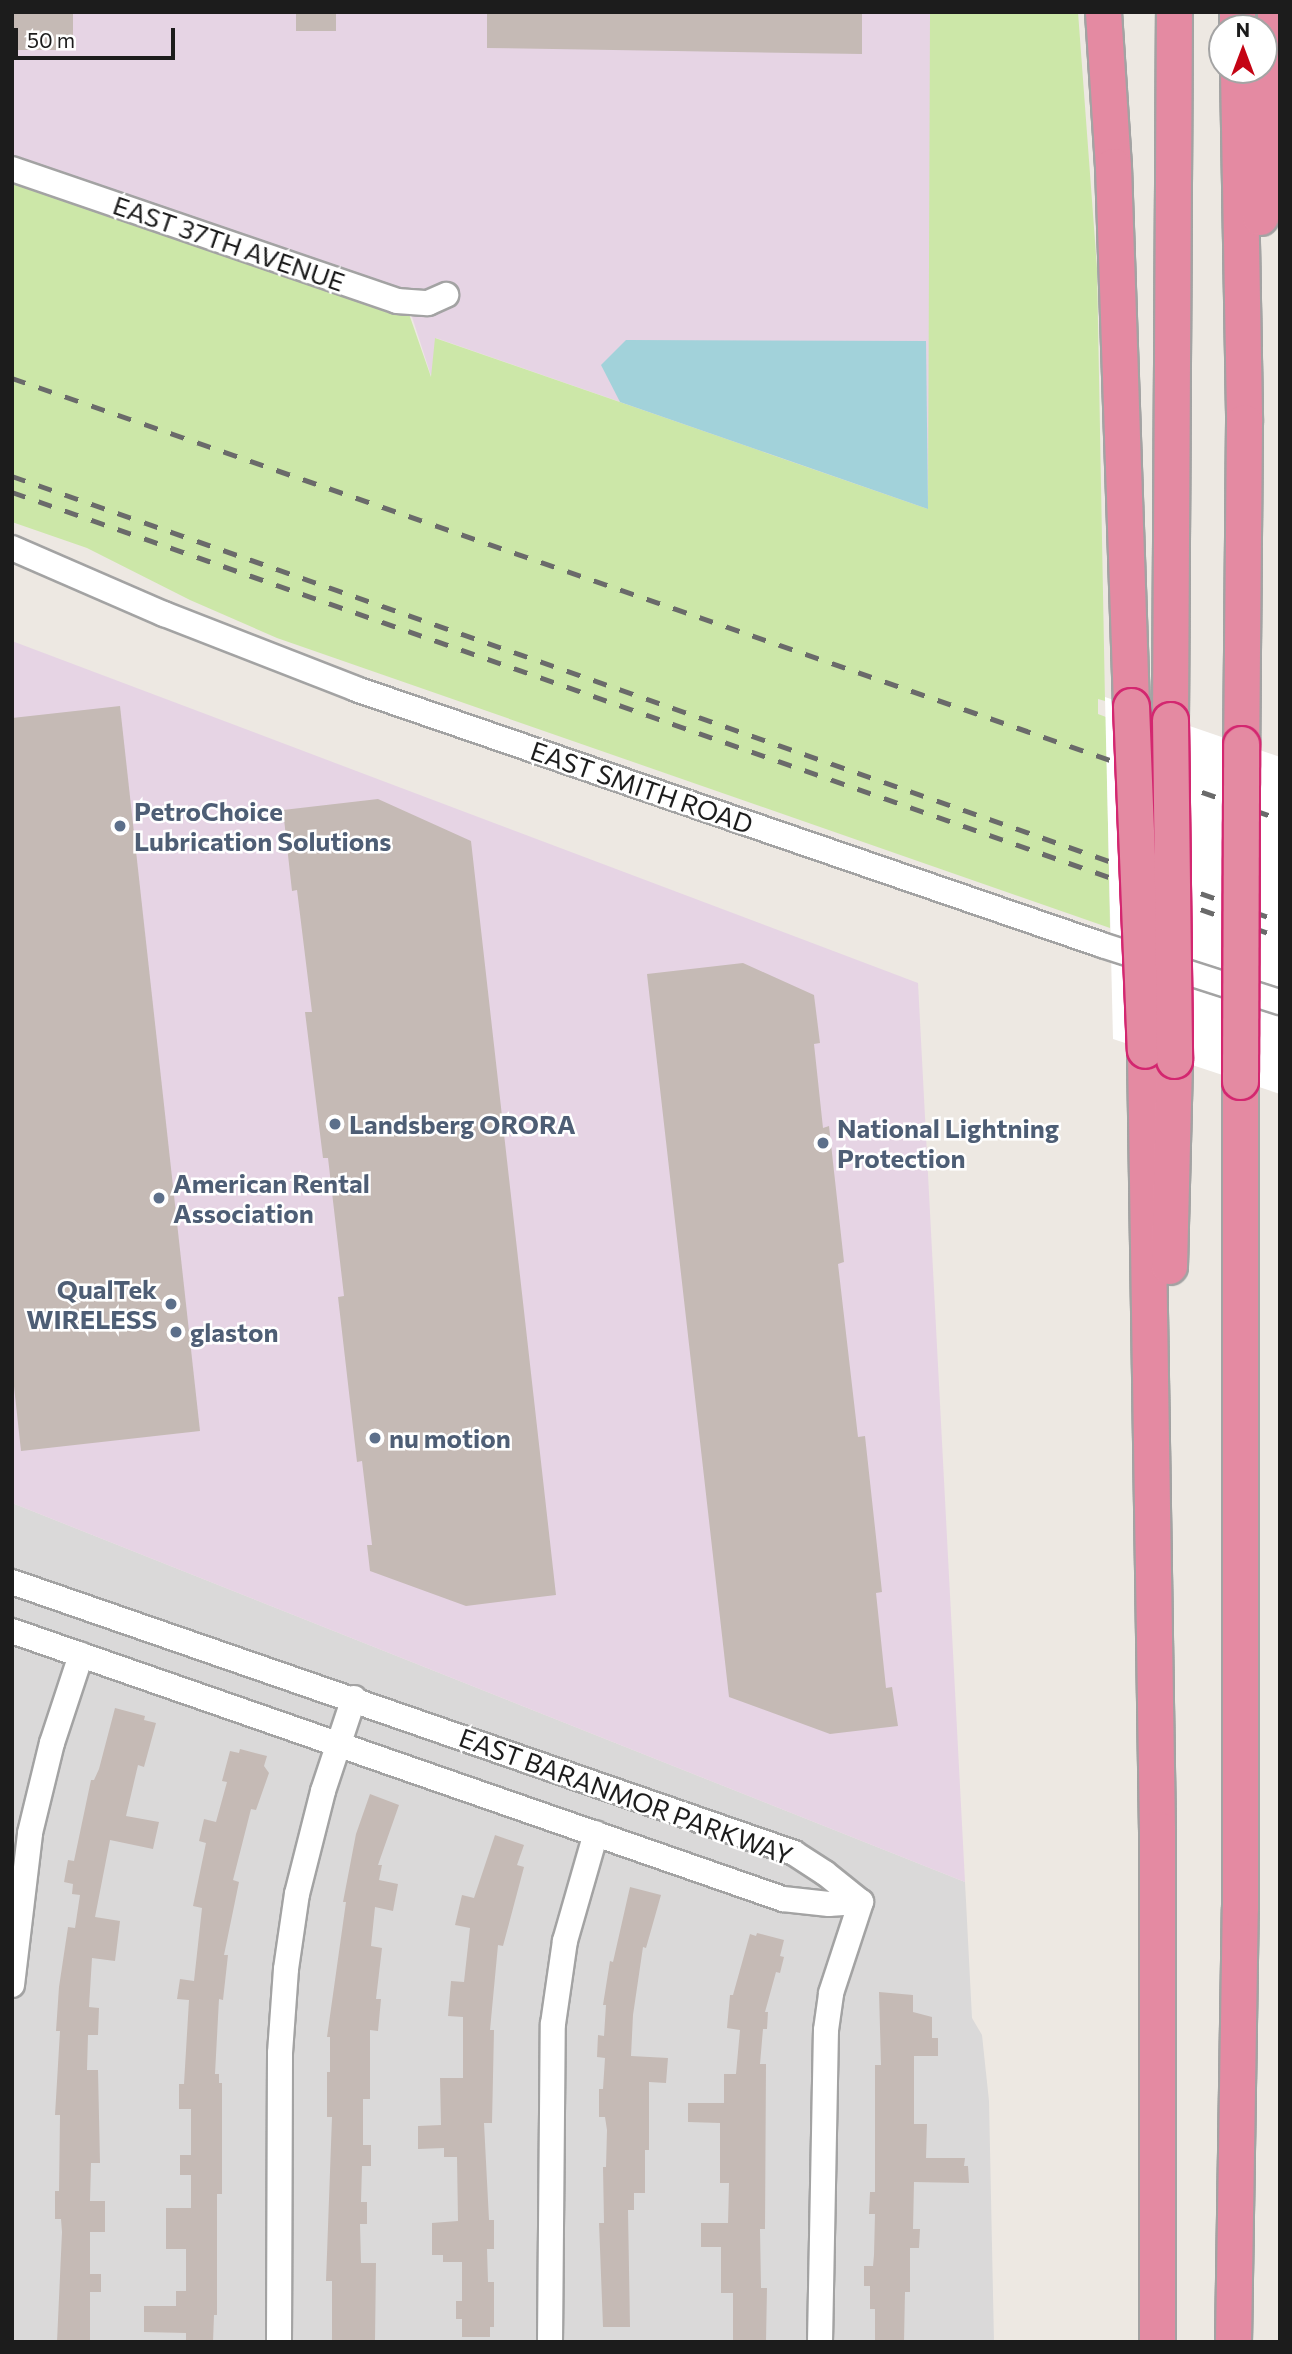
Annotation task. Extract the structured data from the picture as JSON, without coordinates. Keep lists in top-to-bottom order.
{
  "streets": {
    "street": ["EAST 37TH AVENUE", "EAST SMITH ROAD", "EAST BARANMOR PARKWAY"]
  },
  "places": [
    "PetroChoice Lubrication Solutions",
    "Landsberg ORORA",
    "National Lightning Protection",
    "American Rental Association",
    "QualTek WIRELESS",
    "glaston",
    "nu motion"
  ],
  "scale_bar": "50 m",
  "north": "top"
}
